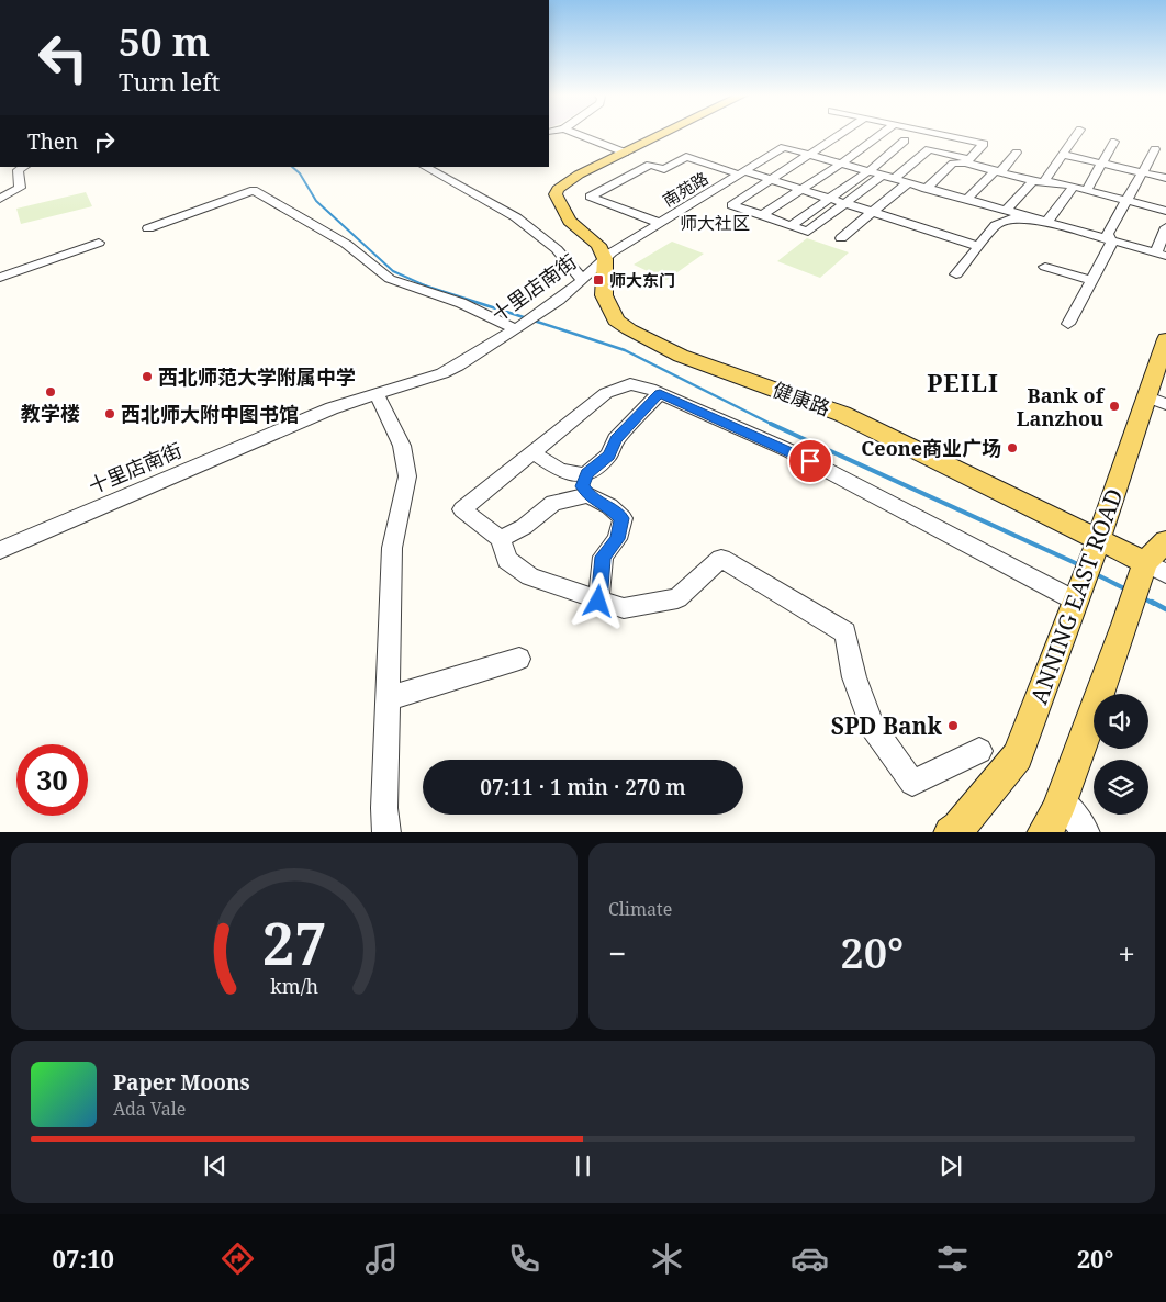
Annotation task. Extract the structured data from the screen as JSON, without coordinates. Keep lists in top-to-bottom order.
{
  "streets": {
    "main road": ["健康路", "ANNING EAST ROAD"],
    "street": ["南苑路", "十里店南街"]
  },
  "crossings": [
    ["南苑路", "十里店南街"],
    ["南苑路", "健康路"],
    ["十里店南街", "健康路"],
    ["健康路", "ANNING EAST ROAD"]
  ],
  "districts": ["师大社区", "PEILI"],
  "places": {
    "transit": ["师大东门"],
    "other": [
      "西北师范大学附属中学",
      "教学楼",
      "Bank of Lanzhou",
      "西北师大附中图书馆",
      "Ceone商业广场",
      "SPD Bank"
    ]
  },
  "page": {
    "turn": ["50 m", "Turn left"],
    "then": "Then",
    "limit": "30",
    "trip": "07:11 · 1 min · 270 m",
    "tile": "Climate",
    "heat": ["−", "20°", "+"],
    "song": ["Paper Moons", "Ada Vale"],
    "tabs": ["07:10", "20°"],
    "gauge": ["27", "km/h"]
  }
}
